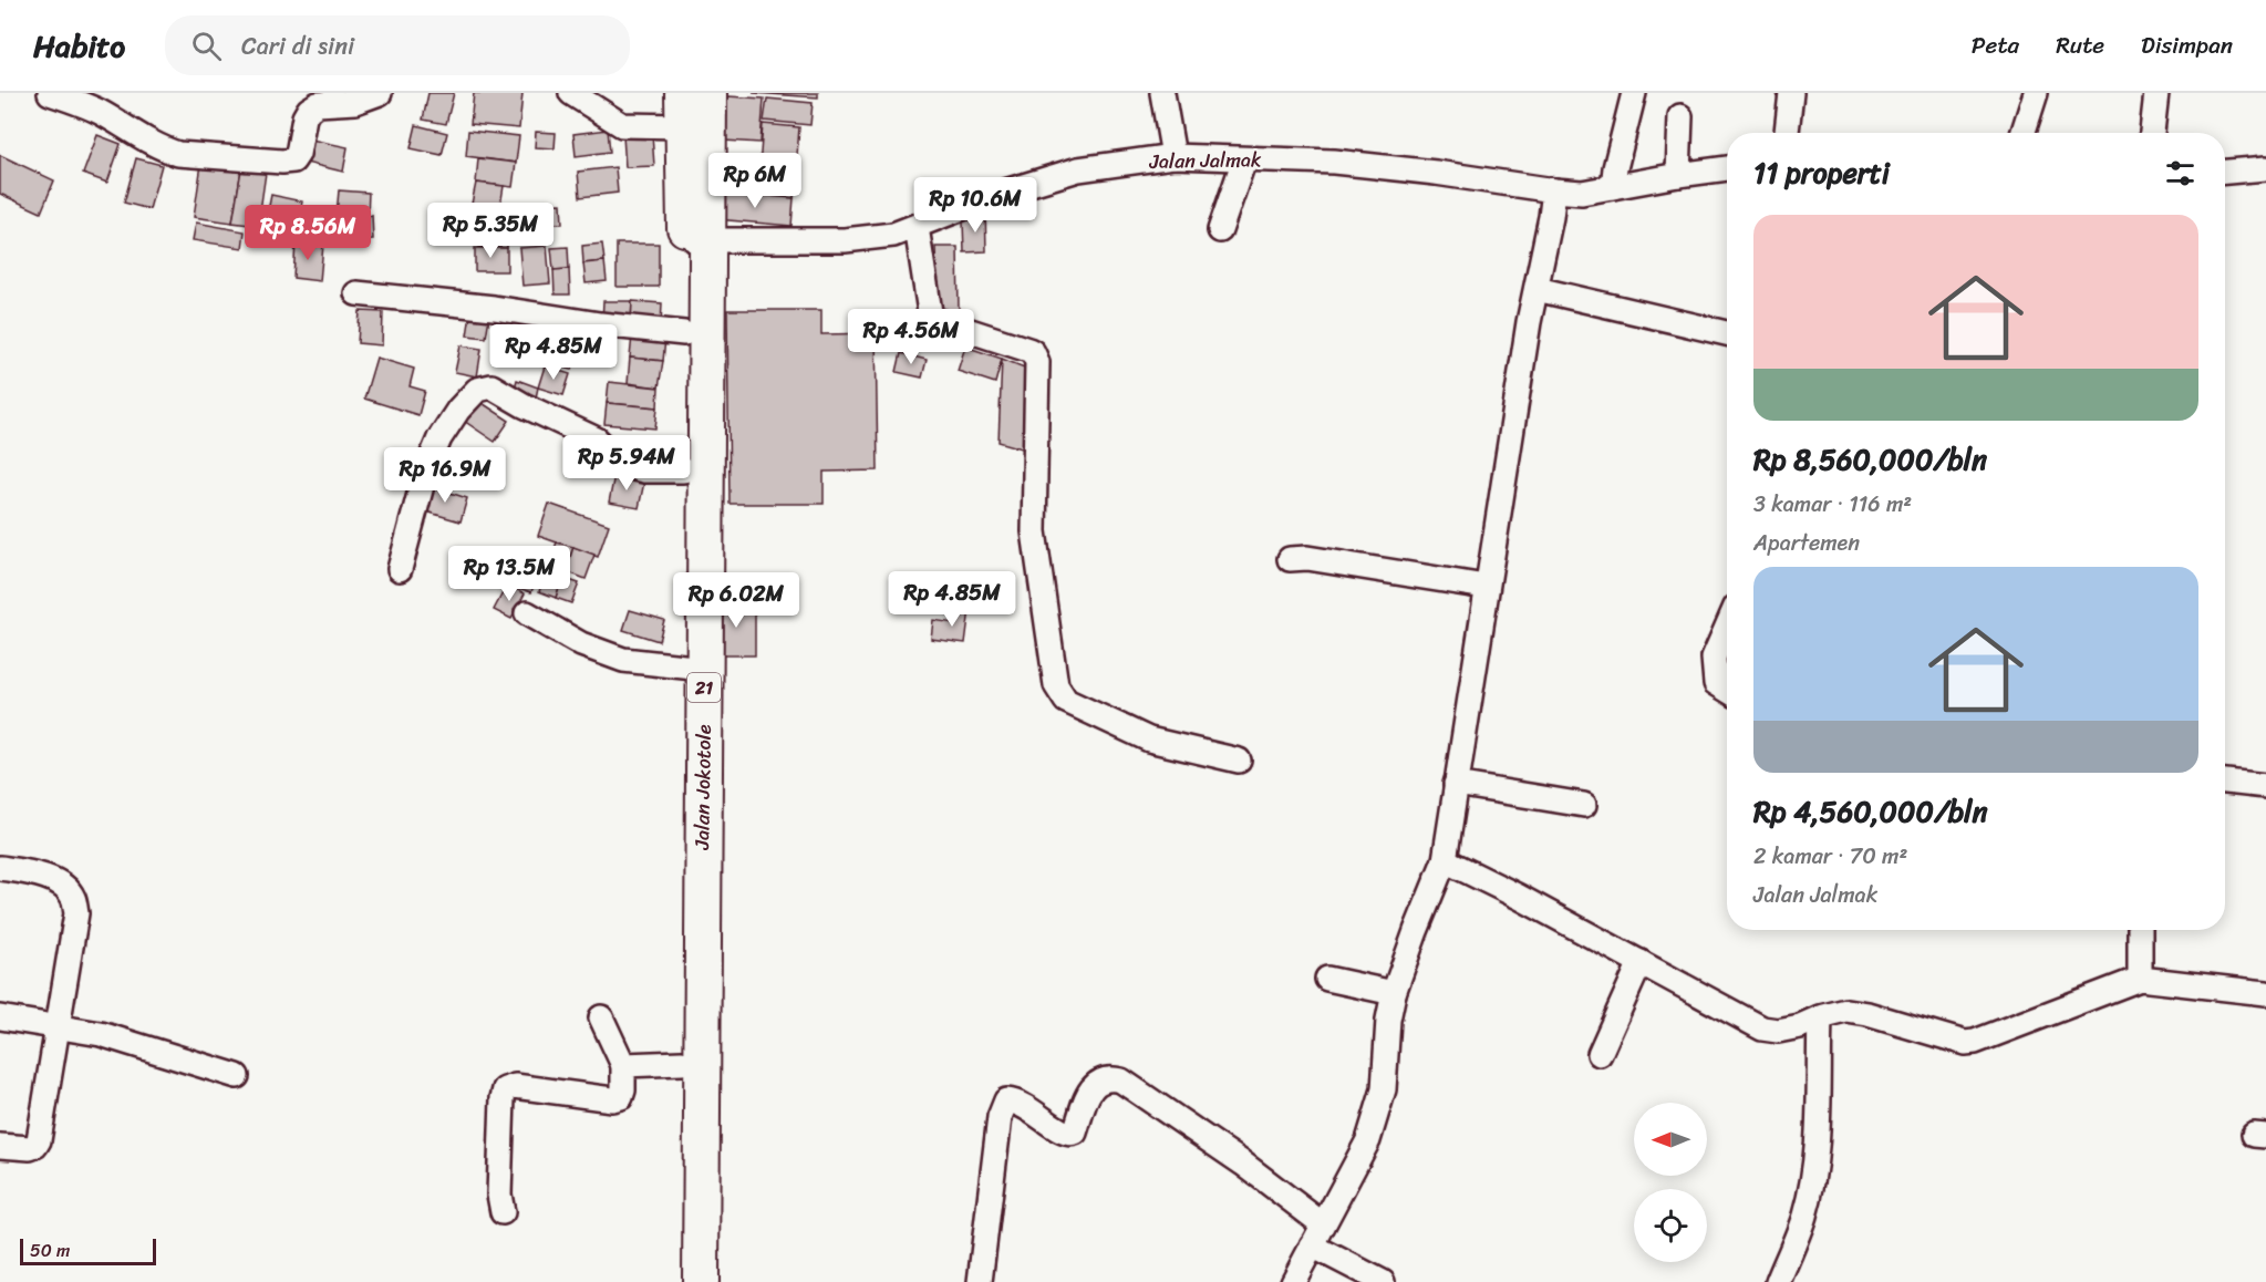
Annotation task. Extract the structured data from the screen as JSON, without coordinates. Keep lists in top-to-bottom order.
{
  "streets": {
    "highway": ["21", "Jalan Jokotole"],
    "street": ["Jalan Jalmak"]
  },
  "crossings": [
    ["Jalan Jalmak", "Jalan Jokotole"]
  ],
  "scale_bar": "50 m",
  "north": "left",
  "page": {
    "header": "Habito",
    "search": "Cari di sini",
    "nav": ["Peta", "Rute", "Disimpan"],
    "heading": "11 properti",
    "price": [
      "Rp 6M",
      "Rp 10.6M",
      "Rp 5.35M",
      "Rp 8.56M",
      "Rp 4.56M",
      "Rp 4.85M",
      "Rp 5.94M",
      "Rp 16.9M",
      "Rp 13.5M",
      "Rp 4.85M",
      "Rp 6.02M"
    ],
    "list": [
      {
        "name": "Rp 8,560,000/bln",
        "note": "3 kamar · 116 m² · Apartemen"
      },
      {
        "name": "Rp 4,560,000/bln",
        "note": "2 kamar · 70 m² · Jalan Jalmak"
      }
    ],
    "scale": "50 m"
  }
}
